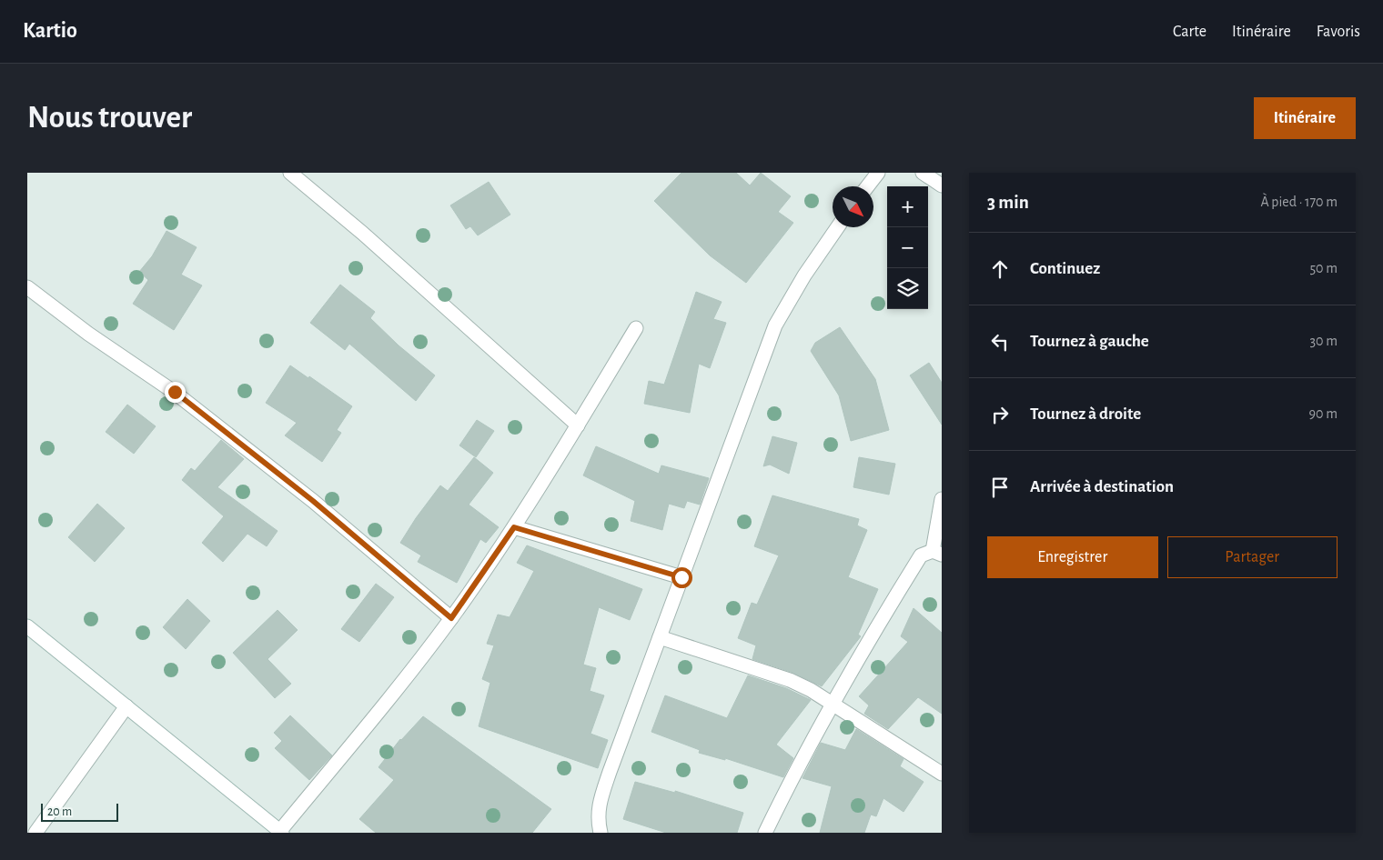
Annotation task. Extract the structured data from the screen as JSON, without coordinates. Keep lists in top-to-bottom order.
{
  "scale_bar": "20 m",
  "north": "bottom right",
  "page": {
    "header": "Kartio",
    "nav": ["Carte", "Itinéraire", "Favoris"],
    "buttons": [
      "Itinéraire",
      ["Enregistrer", "Partager"]
    ],
    "title": "Nous trouver",
    "heading": ["3 min", "À pied · 170 m"],
    "map_buttons": ["+", "−"],
    "list": [
      ["Continuez", "50 m"],
      ["Tournez à gauche", "30 m"],
      ["Tournez à droite", "90 m"],
      "Arrivée à destination"
    ],
    "scale": "20 m"
  }
}
